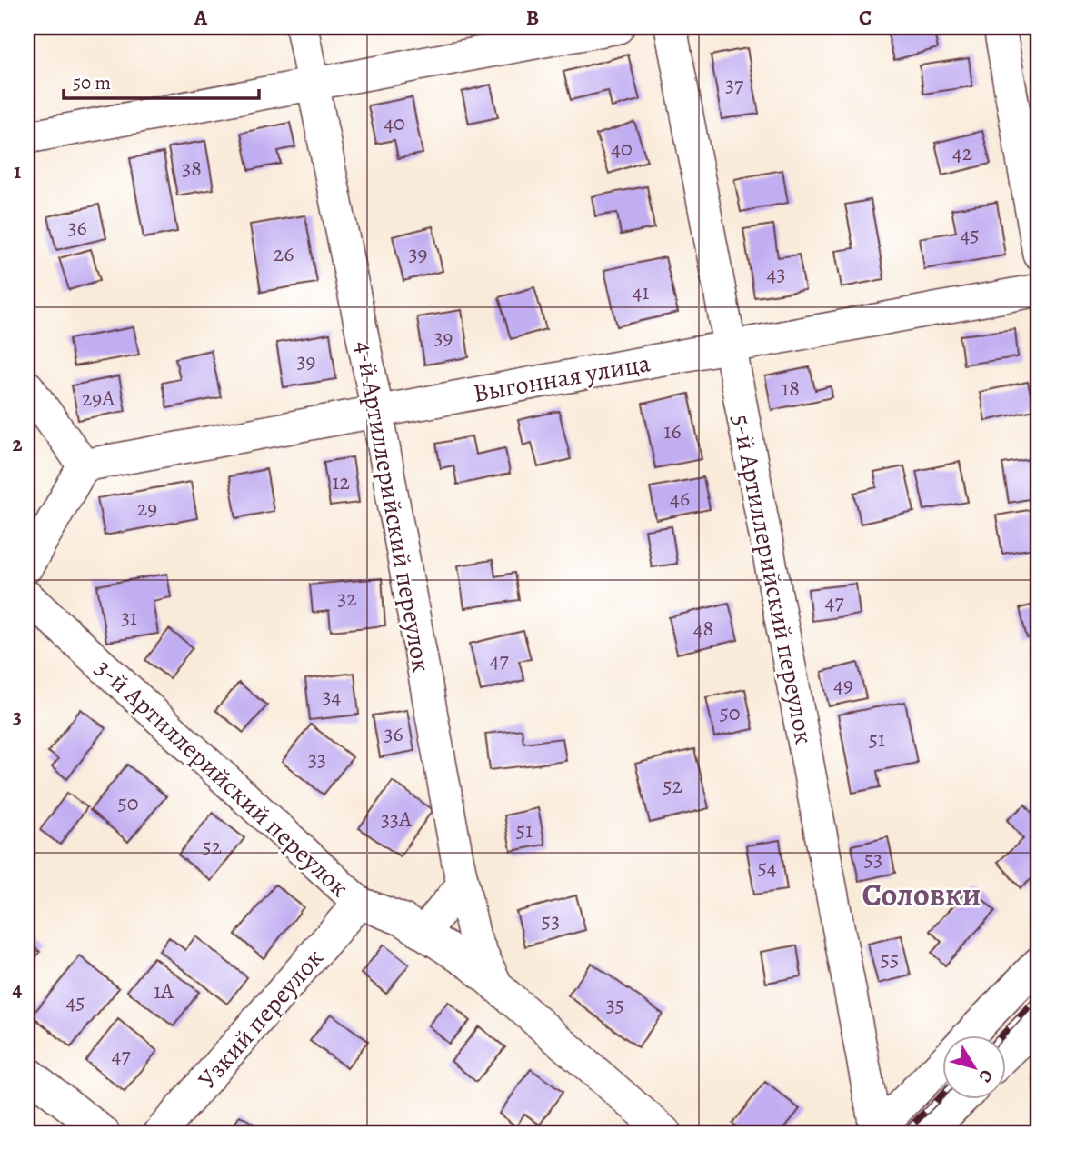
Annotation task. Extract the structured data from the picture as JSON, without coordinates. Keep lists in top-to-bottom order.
{
  "streets": {
    "street": [
      "Выгонная улица",
      "4-й Артиллерийский переулок",
      "5-й Артиллерийский переулок",
      "3-й Артиллерийский переулок",
      "Узкий переулок"
    ]
  },
  "crossings": [
    ["Выгонная улица", "4-й Артиллерийский переулок"],
    ["Выгонная улица", "5-й Артиллерийский переулок"],
    ["4-й Артиллерийский переулок", "3-й Артиллерийский переулок"],
    ["3-й Артиллерийский переулок", "Узкий переулок"]
  ],
  "districts": ["Соловки"],
  "house_numbers": [
    "37",
    "40",
    "40",
    "42",
    "38",
    "36",
    "45",
    "26",
    "39",
    "43",
    "41",
    "39",
    "39",
    "18",
    "29А",
    "16",
    "12",
    "46",
    "29",
    "32",
    "47",
    "31",
    "48",
    "47",
    "49",
    "34",
    "50",
    "36",
    "51",
    "33",
    "52",
    "50",
    "33А",
    "51",
    "52",
    "53",
    "54",
    "53",
    "55",
    "1А",
    "45",
    "35",
    "47"
  ],
  "scale_bar": "50 m",
  "north": "bottom right",
  "grid": {
    "columns": ["A", "B", "C"],
    "rows": [
      "1",
      "2",
      "3",
      "4"
    ]
  }
}
